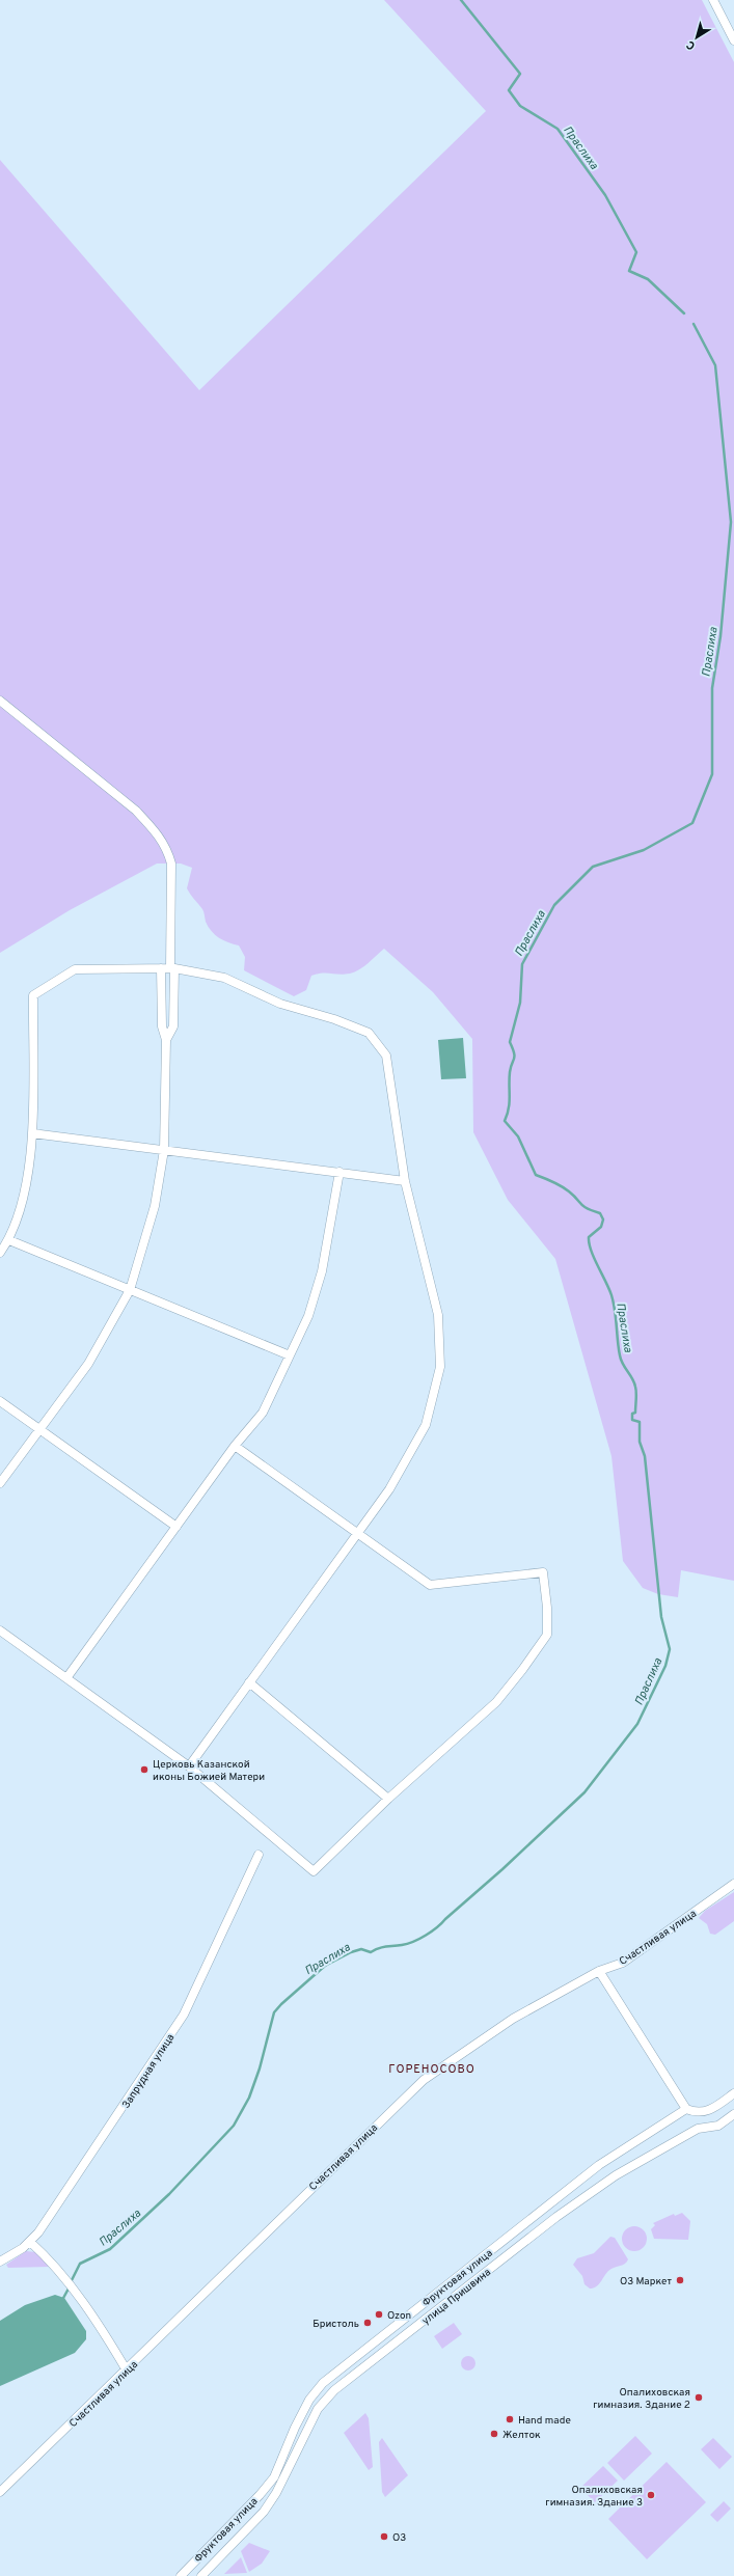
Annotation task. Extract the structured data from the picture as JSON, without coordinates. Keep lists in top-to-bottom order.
{
  "streets": {
    "street": [
      "Счастливая улица",
      "Запрудная улица",
      "Фруктовая улица",
      "улица Пришвина"
    ]
  },
  "districts": ["ГОРЕНОСОВО"],
  "water": ["Праслиха"],
  "places": [
    "Церковь Казанской иконы Божией Матери",
    "О3 Маркет",
    "Ozon",
    "Бристоль",
    "Опалиховская гимназия. Здание 2",
    "Hand made",
    "Желток",
    "Опалиховская гимназия. Здание 3",
    "О3"
  ],
  "north": "bottom left"
}
